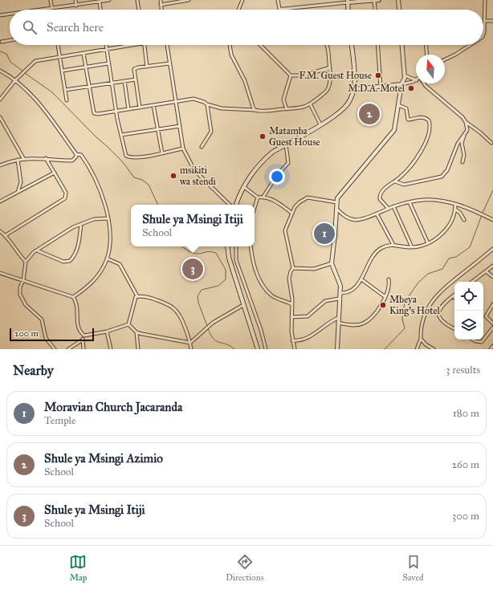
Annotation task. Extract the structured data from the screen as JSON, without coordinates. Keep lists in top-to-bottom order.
{
  "places": [
    "F.M. Guest House",
    "M.D.A. Motel",
    "Matamba Guest House",
    "msikiti wa stendi",
    "Mbeya King's Hotel"
  ],
  "scale_bar": "200 m",
  "north": "top",
  "page": {
    "search": "Search here",
    "pins": ["2", "1", "3"],
    "popup": ["Shule ya Msingi Itiji", "School"],
    "scale": "200 m",
    "heading": ["Nearby", "3 results"],
    "list": [
      {
        "mark": "1",
        "name": "Moravian Church Jacaranda",
        "note": "Temple",
        "value": "180 m"
      },
      {
        "mark": "2",
        "name": "Shule ya Msingi Azimio",
        "note": "School",
        "value": "260 m"
      },
      {
        "mark": "3",
        "name": "Shule ya Msingi Itiji",
        "note": "School",
        "value": "300 m"
      }
    ],
    "nav": ["Map", "Directions", "Saved"]
  }
}
